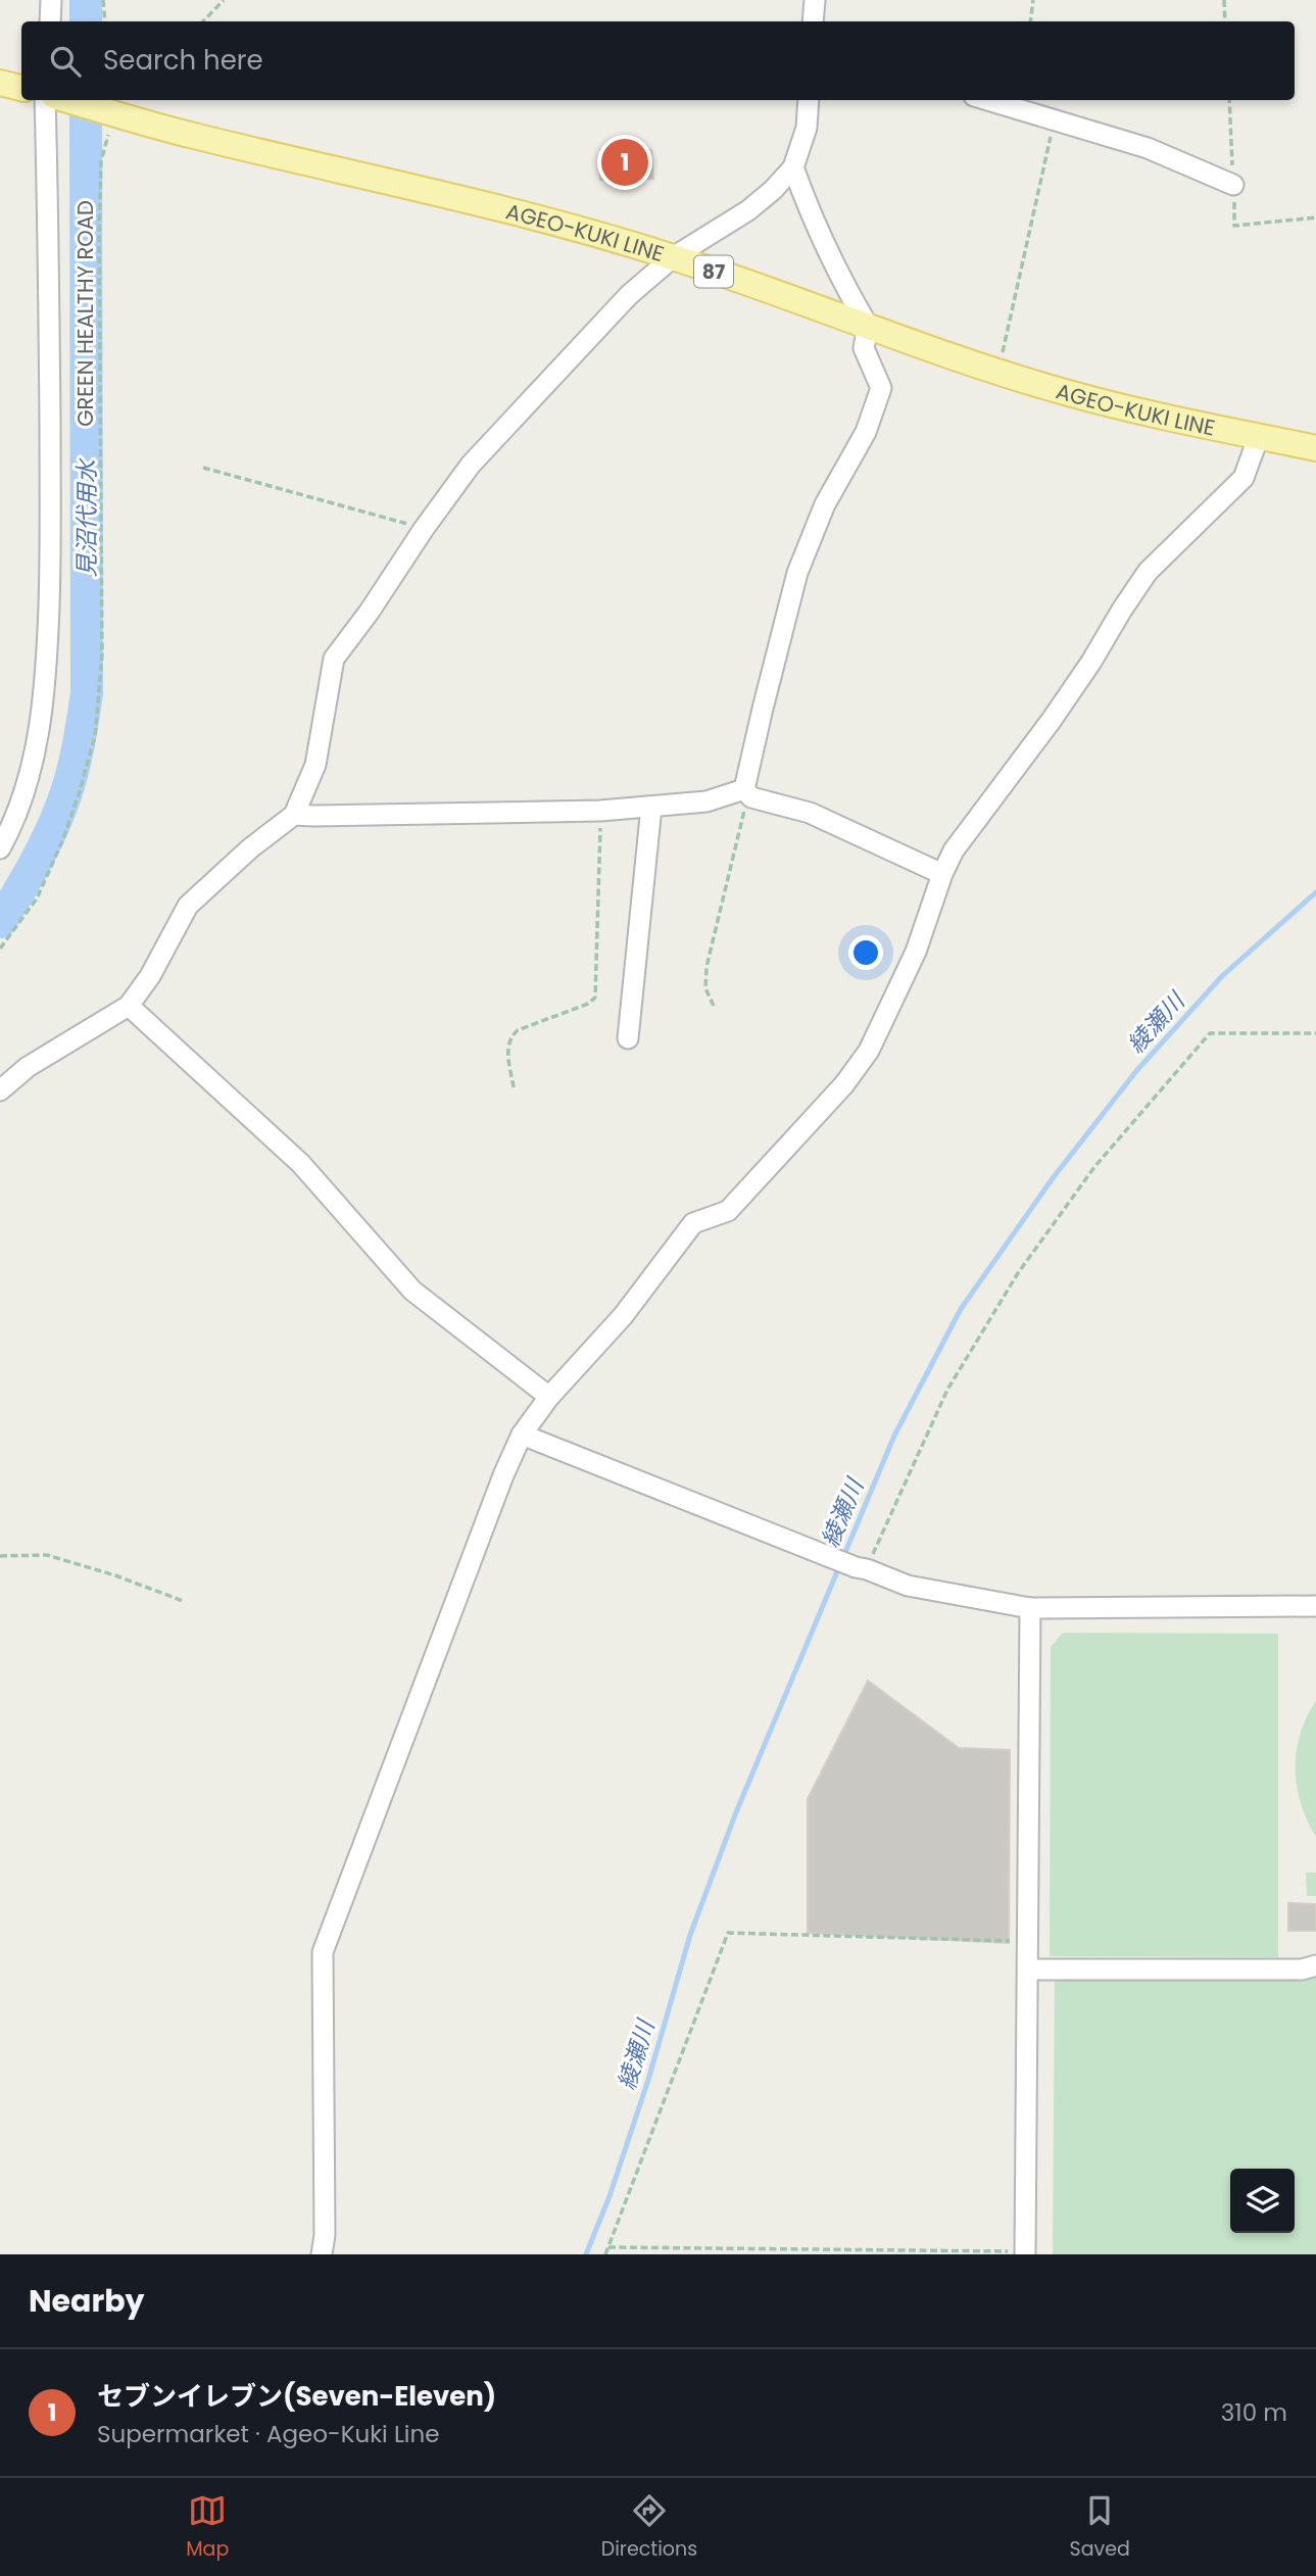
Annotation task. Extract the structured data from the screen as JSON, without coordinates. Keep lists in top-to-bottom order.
{
  "streets": {
    "main road": ["AGEO-KUKI LINE", "87"],
    "path": ["GREEN HEALTHY ROAD"]
  },
  "crossings": [
    ["AGEO-KUKI LINE", "GREEN HEALTHY ROAD"]
  ],
  "water": ["見沼代用水", "綾瀬川"],
  "page": {
    "search": "Search here",
    "pins": "1",
    "heading": "Nearby",
    "list": [
      {
        "mark": "1",
        "name": "セブンイレブン(Seven-Eleven)",
        "note": "Supermarket · Ageo-Kuki Line",
        "value": "310 m"
      }
    ],
    "nav": ["Map", "Directions", "Saved"]
  }
}
